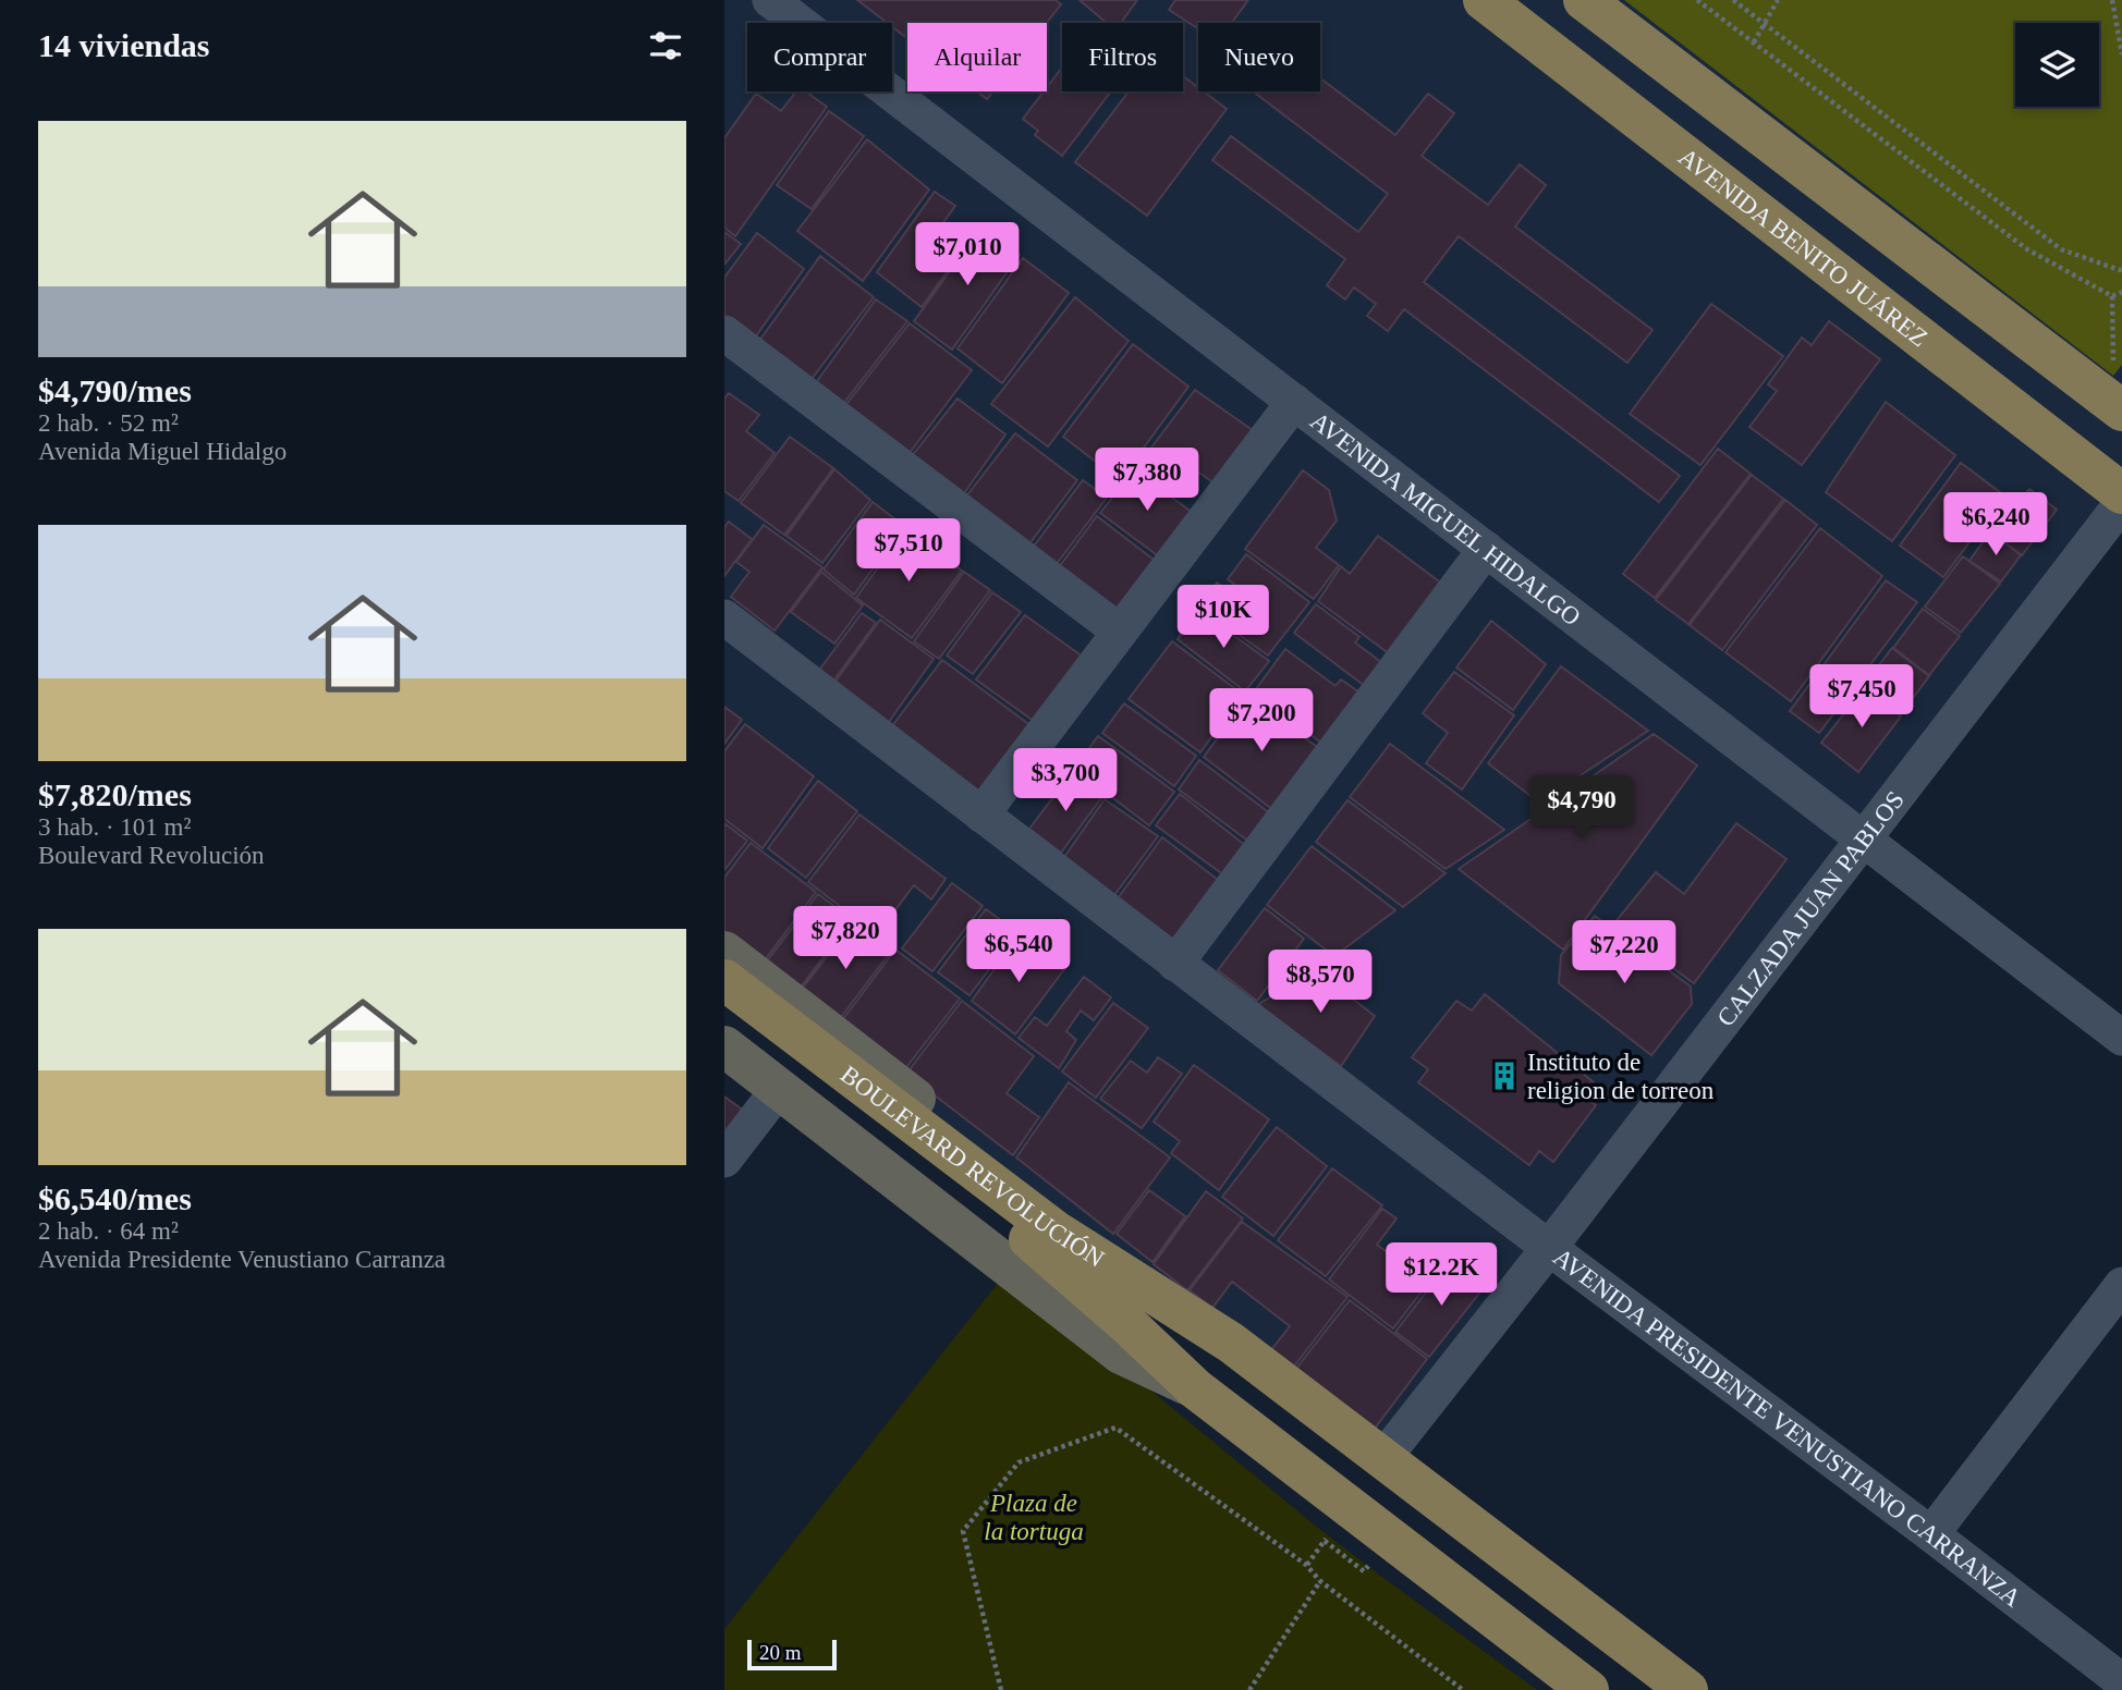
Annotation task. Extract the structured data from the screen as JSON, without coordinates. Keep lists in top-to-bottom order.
{
  "streets": {
    "main road": ["AVENIDA BENITO JUÁREZ", "BOULEVARD REVOLUCIÓN"],
    "street": ["AVENIDA MIGUEL HIDALGO", "CALZADA JUAN PABLOS", "AVENIDA PRESIDENTE VENUSTIANO CARRANZA"]
  },
  "crossings": [
    ["AVENIDA MIGUEL HIDALGO", "CALZADA JUAN PABLOS"],
    ["CALZADA JUAN PABLOS", "BOULEVARD REVOLUCIÓN"],
    ["CALZADA JUAN PABLOS", "AVENIDA PRESIDENTE VENUSTIANO CARRANZA"]
  ],
  "parks": ["Plaza de la tortuga"],
  "places": {
    "building": ["Instituto de religion de torreon"]
  },
  "scale_bar": "20 m",
  "page": {
    "heading": "14 viviendas",
    "chip": [
      "Comprar",
      "Alquilar",
      "Filtros",
      "Nuevo"
    ],
    "list": [
      {
        "name": "$4,790/mes",
        "note": "2 hab. · 52 m² · Avenida Miguel Hidalgo"
      },
      {
        "name": "$7,820/mes",
        "note": "3 hab. · 101 m² · Boulevard Revolución"
      },
      {
        "name": "$6,540/mes",
        "note": "2 hab. · 64 m² · Avenida Presidente Venustiano Carranza"
      }
    ],
    "price": [
      "$7,010",
      "$7,380",
      "$6,240",
      "$7,510",
      "$10K",
      "$7,450",
      "$7,200",
      "$3,700",
      "$4,790",
      "$7,820",
      "$6,540",
      "$7,220",
      "$8,570",
      "$12.2K"
    ],
    "scale": "20 m"
  }
}
